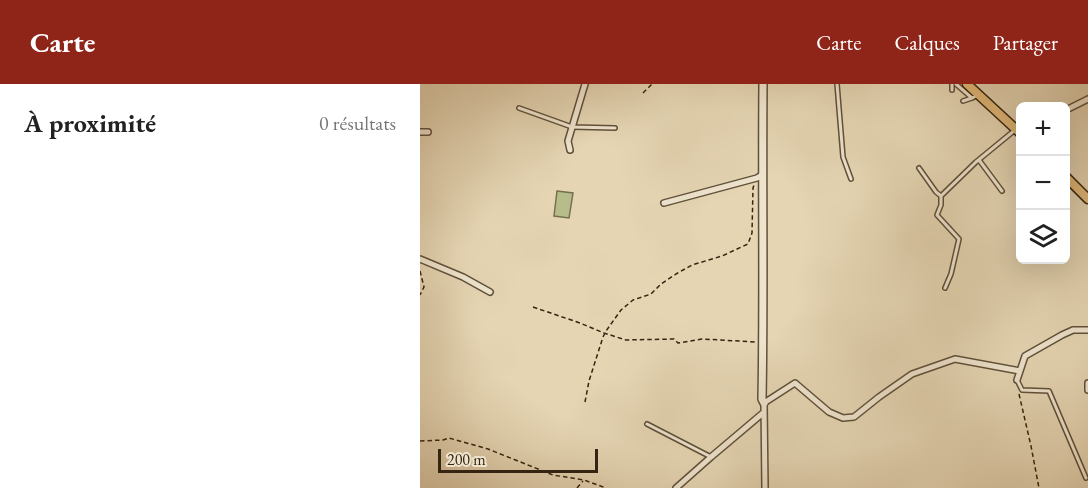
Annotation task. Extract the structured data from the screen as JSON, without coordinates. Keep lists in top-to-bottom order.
{
  "scale_bar": "200 m",
  "page": {
    "header": "Carte",
    "nav": ["Carte", "Calques", "Partager"],
    "heading": ["À proximité", "0 résultats"],
    "map_buttons": ["+", "−"],
    "scale": "200 m"
  }
}
